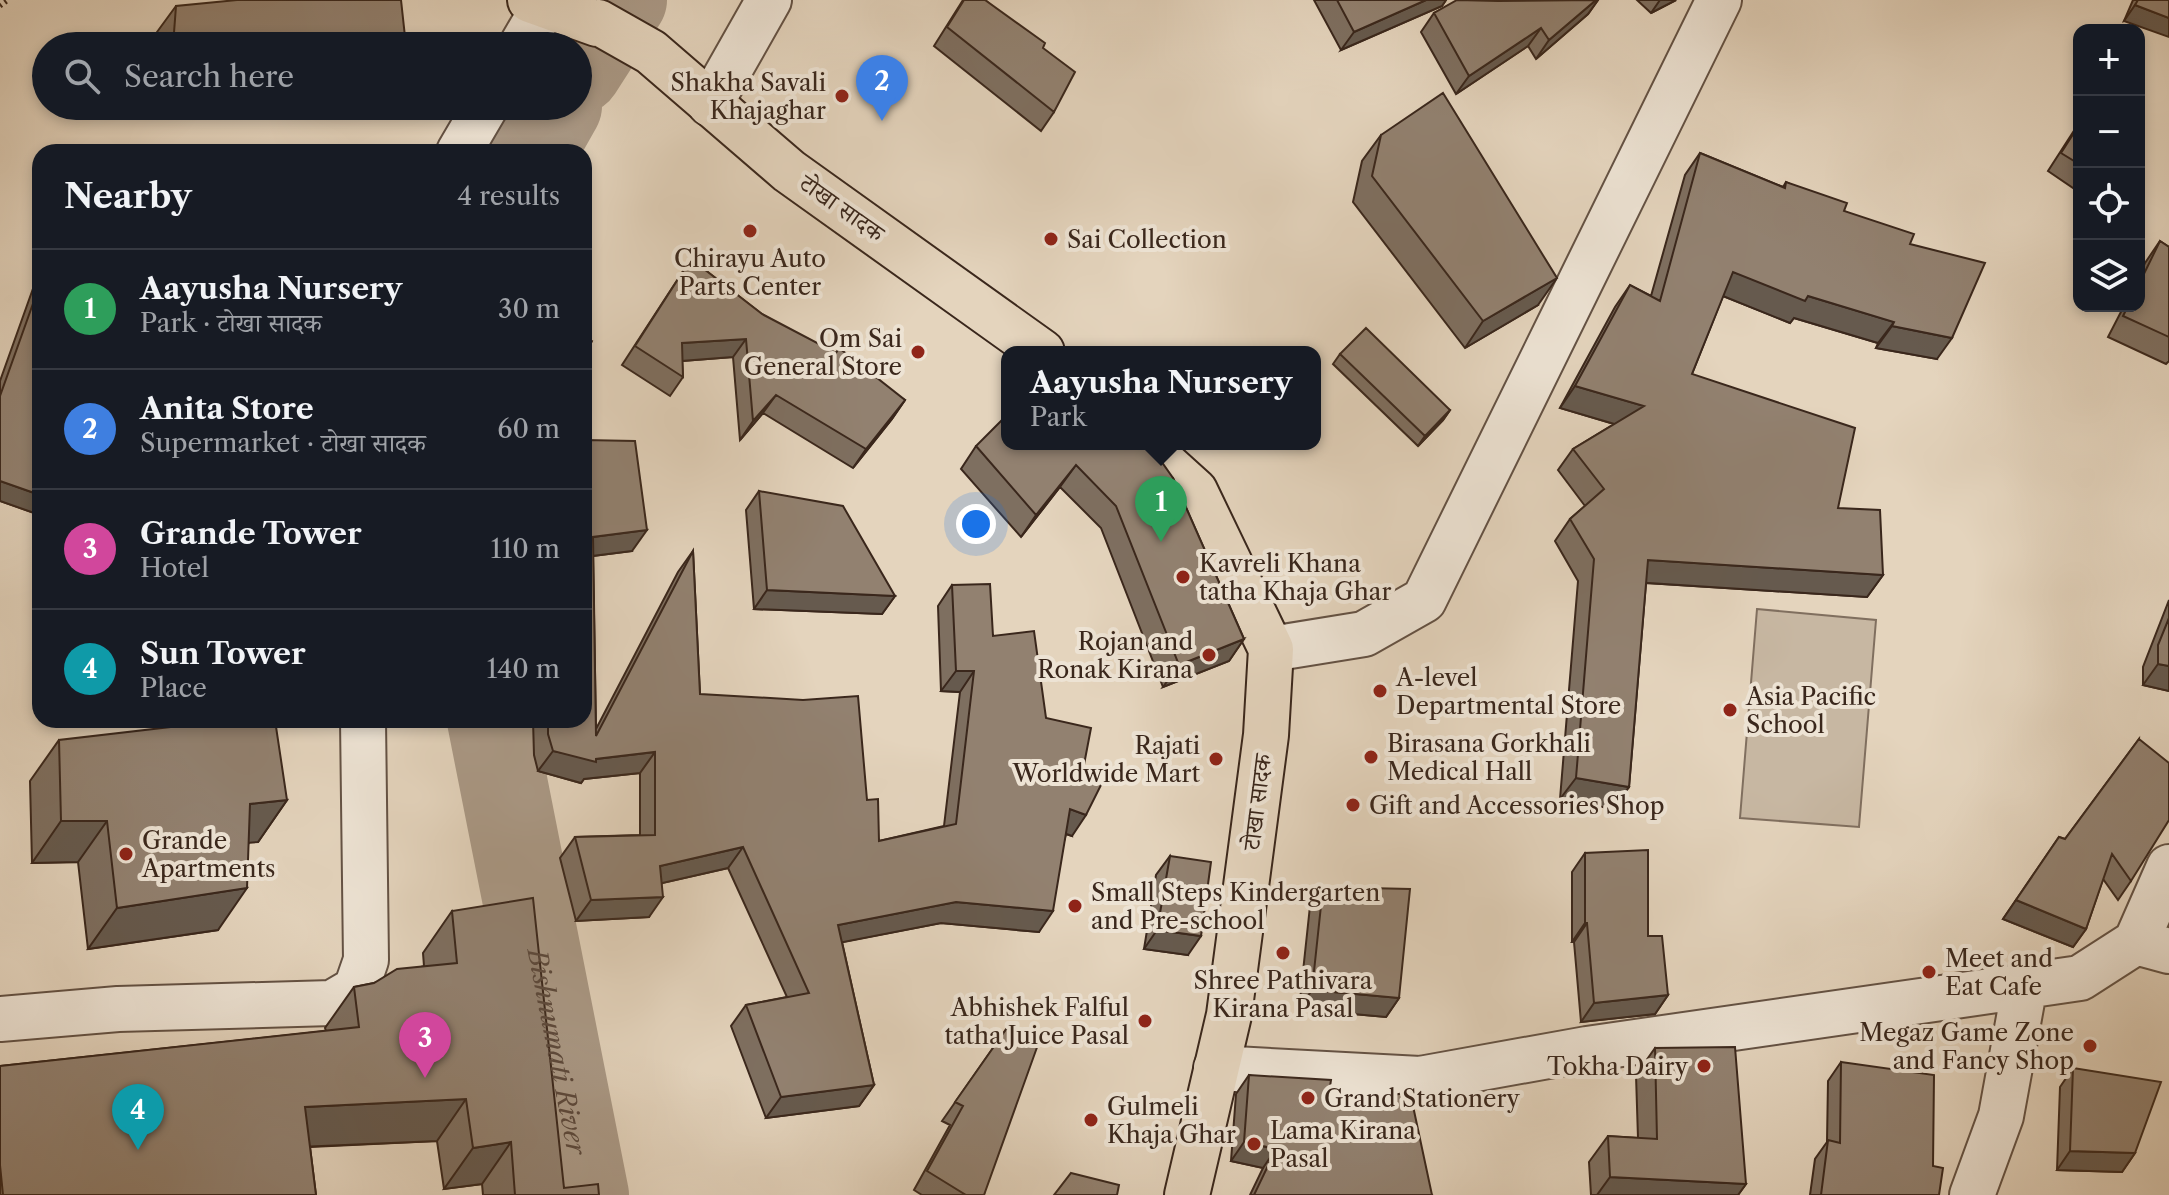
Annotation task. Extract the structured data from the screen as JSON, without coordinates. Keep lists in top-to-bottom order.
{
  "streets": {
    "main road": ["टोखा सादक"]
  },
  "water": ["Bishnumati River"],
  "places": [
    "Shakha Savali Khajaghar",
    "Chirayu Auto Parts Center",
    "Sai Collection",
    "Om Sai General Store",
    "Kavreli Khana tatha Khaja Ghar",
    "Rojan and Ronak Kirana",
    "A-level Departmental Store",
    "Asia Pacific School",
    "Birasana Gorkhali Medical Hall",
    "Rajati Worldwide Mart",
    "Gift and Accessories Shop",
    "Grande Apartments",
    "Small Steps Kindergarten and Pre-school",
    "Shree Pathivara Kirana Pasal",
    "Meet and Eat Cafe",
    "Abhishek Falful tatha Juice Pasal",
    "Megaz Game Zone and Fancy Shop",
    "Tokha Dairy",
    "Grand Stationery",
    "Gulmeli Khaja Ghar",
    "Lama Kirana Pasal"
  ],
  "page": {
    "map_buttons": ["+", "−"],
    "search": "Search here",
    "pins": [
      "2",
      "1",
      "3",
      "4"
    ],
    "heading": ["Nearby", "4 results"],
    "list": [
      {
        "mark": "1",
        "name": "Aayusha Nursery",
        "note": "Park · टोखा सादक",
        "value": "30 m"
      },
      {
        "mark": "2",
        "name": "Anita Store",
        "note": "Supermarket · टोखा सादक",
        "value": "60 m"
      },
      {
        "mark": "3",
        "name": "Grande Tower",
        "note": "Hotel",
        "value": "110 m"
      },
      {
        "mark": "4",
        "name": "Sun Tower",
        "note": "Place",
        "value": "140 m"
      }
    ],
    "popup": ["Aayusha Nursery", "Park"]
  }
}
